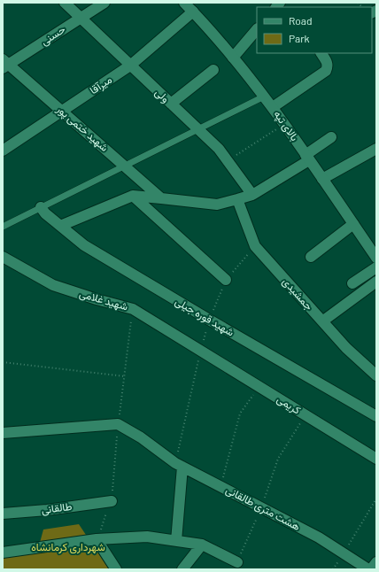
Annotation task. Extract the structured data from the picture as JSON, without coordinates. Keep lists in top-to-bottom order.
{
  "streets": {
    "street": [
      "حسنی",
      "میرآقا",
      "ولی",
      "بالای تپه",
      "شهید ختمی پور",
      "جمشیدی",
      "شهید غلامی",
      "شهید قوره جیلی",
      "کریمی",
      "طالقانی",
      "هشت متری طالقانی"
    ]
  },
  "crossings": [
    ["حسنی", "ولی"],
    ["حسنی", "شهید ختمی پور"],
    ["میرآقا", "ولی"],
    ["میرآقا", "بالای تپه"],
    ["میرآقا", "شهید ختمی پور"],
    ["شهید غلامی", "کریمی"]
  ],
  "parks": ["شهرداری کرمانشاه"],
  "legend": ["Road", "Park"]
}
